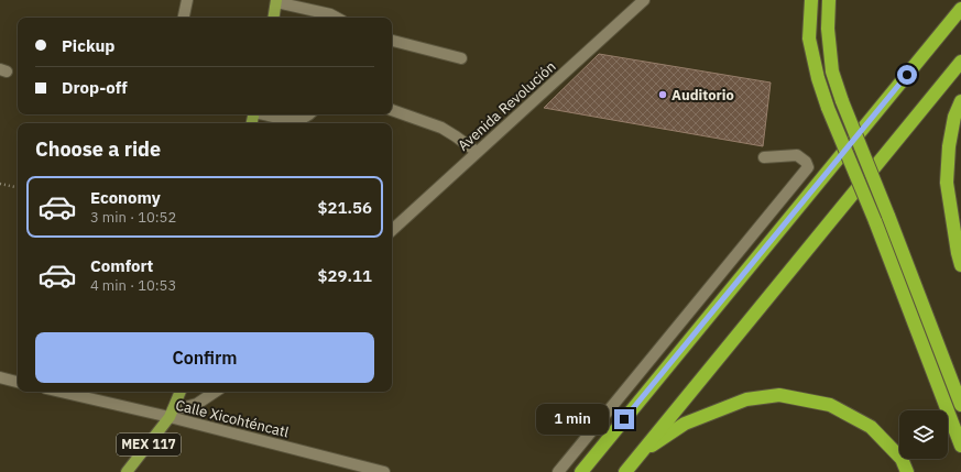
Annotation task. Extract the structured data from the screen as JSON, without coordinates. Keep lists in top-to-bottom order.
{
  "streets": {
    "main road": ["MEX 117"],
    "street": ["Avenida Revolución", "Calle Xicohténcatl"]
  },
  "crossings": [
    ["Calle Xicohténcatl", "MEX 117"]
  ],
  "places": ["Auditorio"],
  "page": {
    "banner": ["Pickup", "Drop-off"],
    "heading": "Choose a ride",
    "list": [
      {
        "name": "Economy",
        "note": "3 min · 10:52",
        "value": "$21.56"
      },
      {
        "name": "Comfort",
        "note": "4 min · 10:53",
        "value": "$29.11"
      }
    ],
    "buttons": "Confirm",
    "bubble": "1 min"
  }
}
